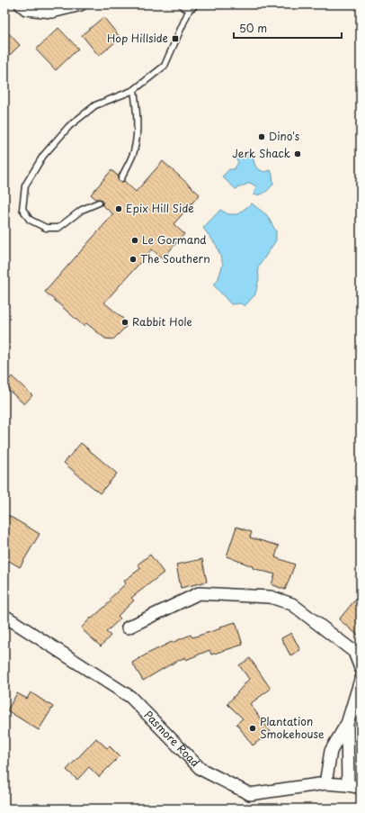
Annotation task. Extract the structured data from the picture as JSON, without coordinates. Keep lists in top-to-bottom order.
{
  "streets": {
    "street": ["Pasmore Road"]
  },
  "places": {
    "transit": ["Hop Hillside"],
    "other": [
      "Dino's",
      "Jerk Shack",
      "Epix Hill Side",
      "Le Gormand",
      "The Southern",
      "Rabbit Hole",
      "Plantation Smokehouse"
    ]
  },
  "scale_bar": "50 m"
}
